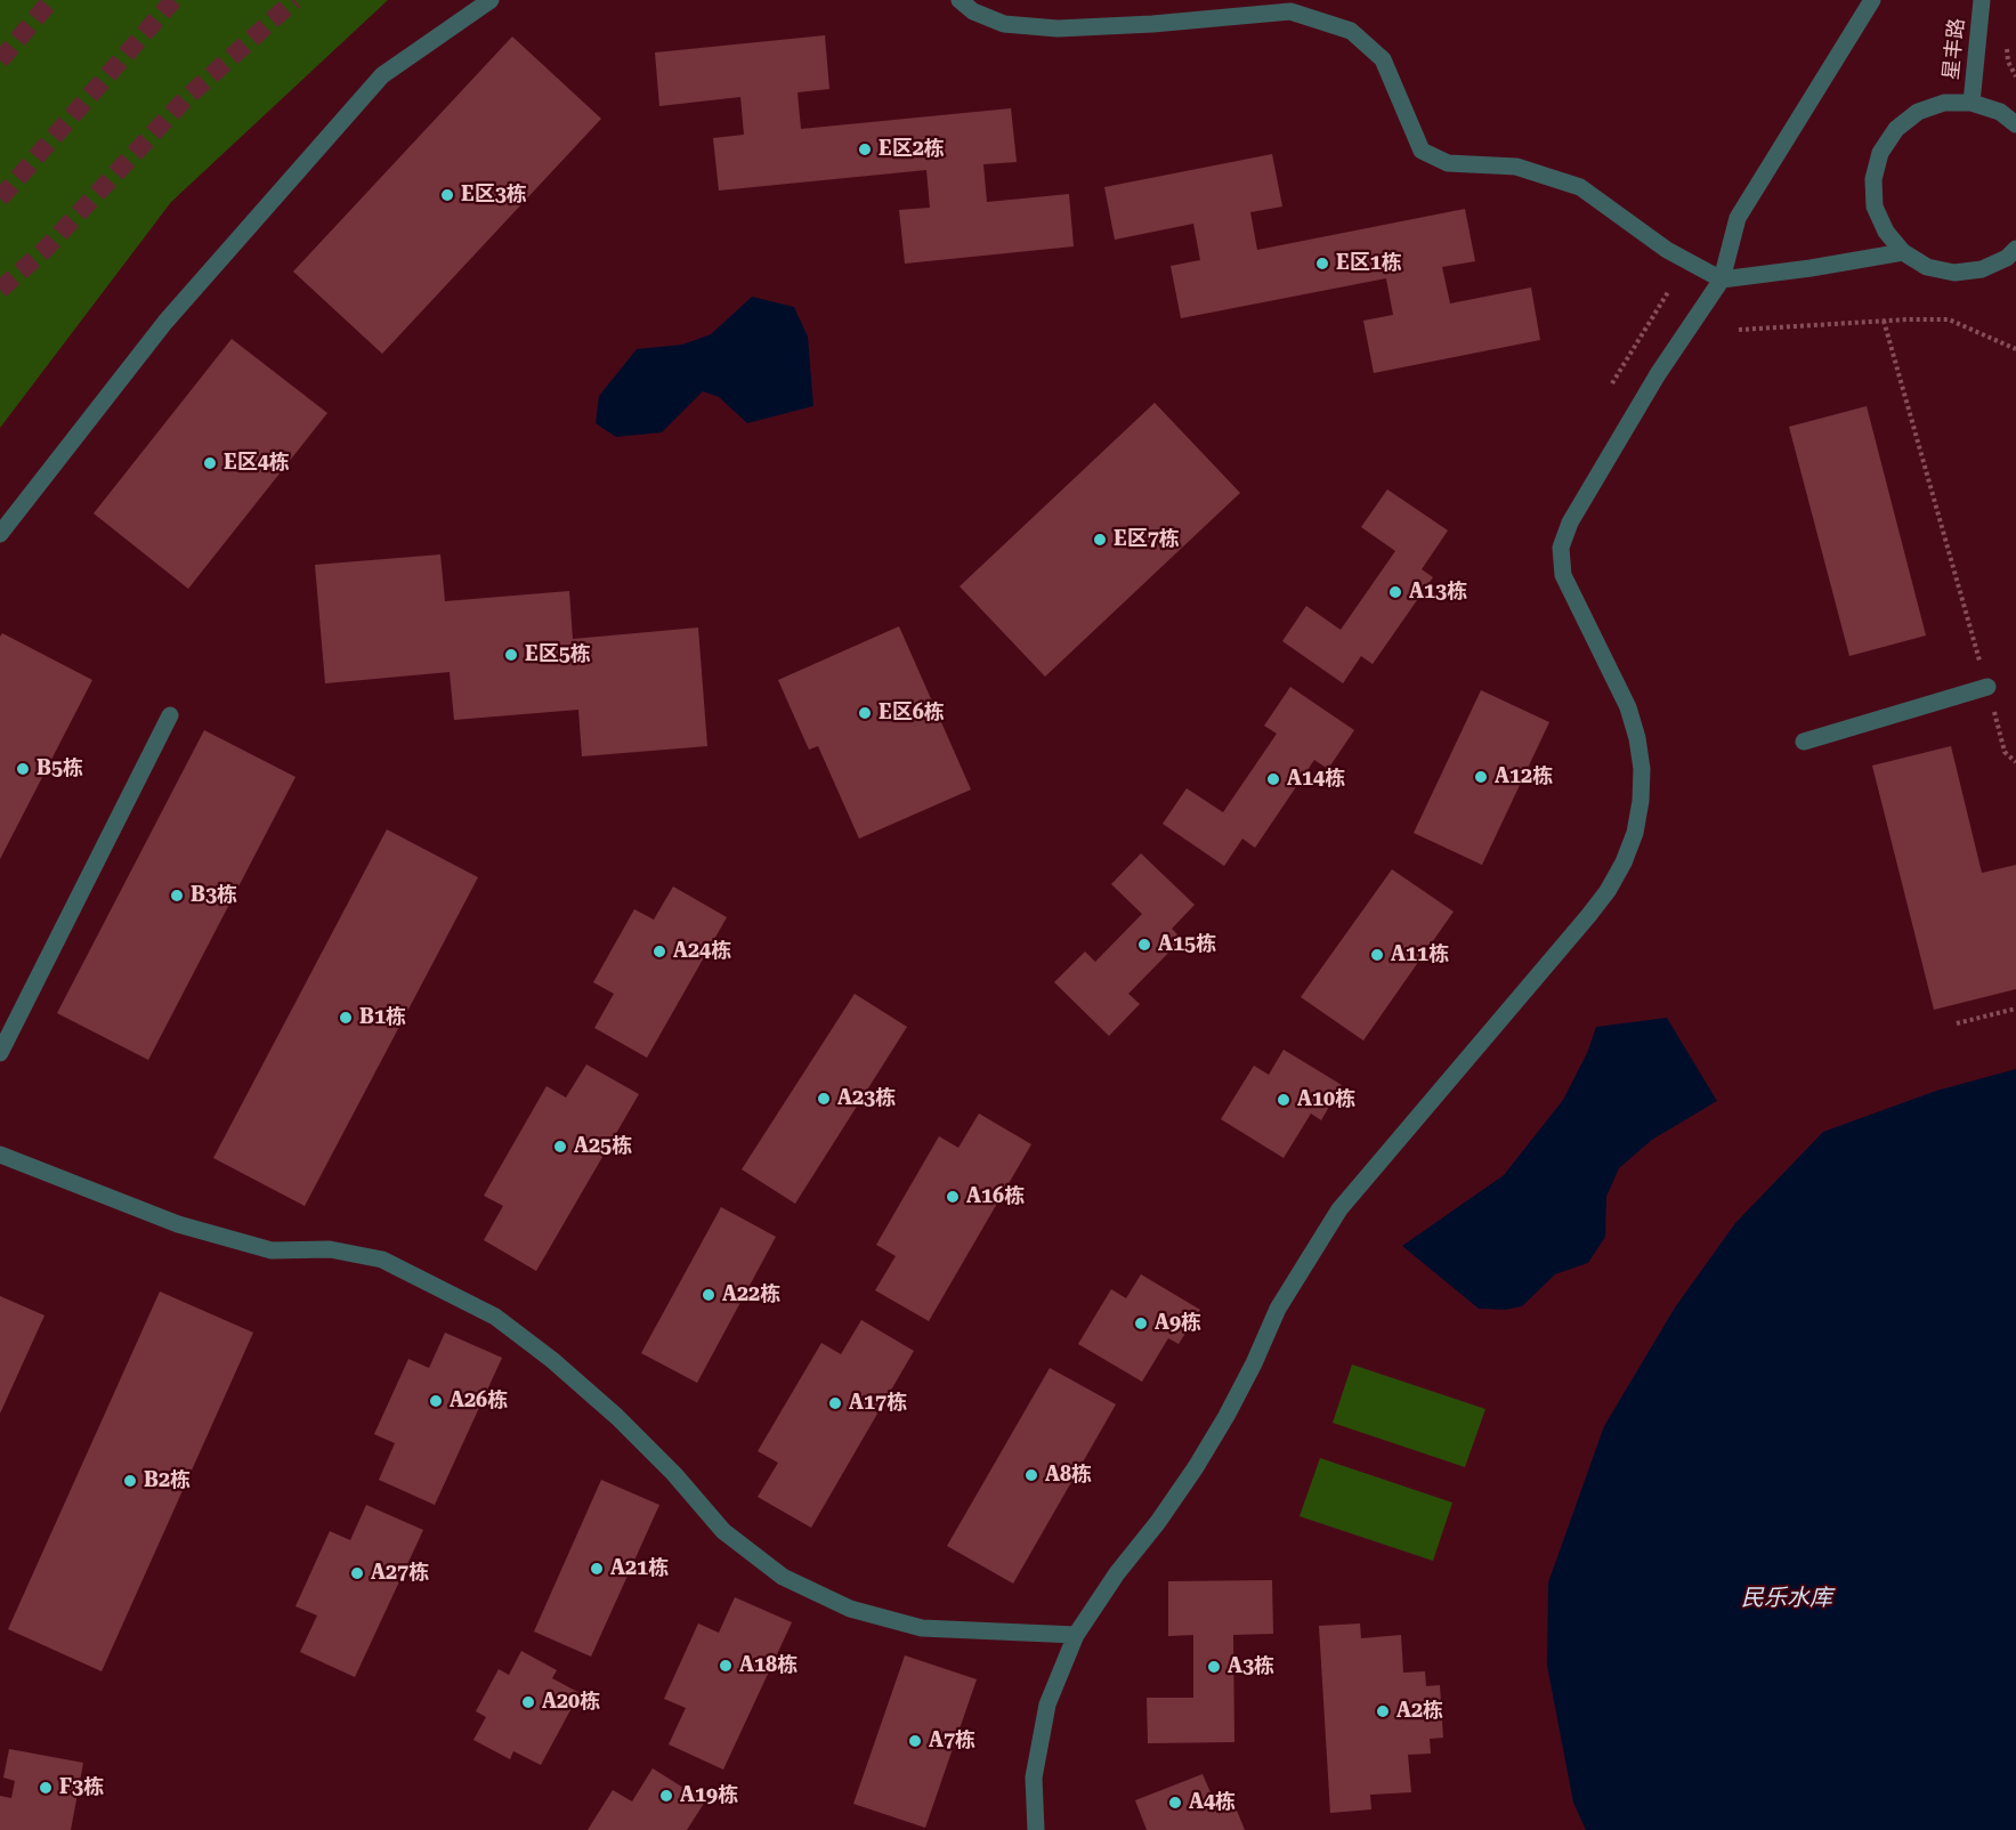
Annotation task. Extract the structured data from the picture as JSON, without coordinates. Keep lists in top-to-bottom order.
{
  "streets": {
    "street": ["星丰路"]
  },
  "water": ["民乐水库"],
  "places": [
    "E区2栋",
    "E区3栋",
    "E区1栋",
    "E区4栋",
    "E区7栋",
    "A13栋",
    "E区5栋",
    "E区6栋",
    "B5栋",
    "A12栋",
    "A14栋",
    "B3栋",
    "A15栋",
    "A24栋",
    "A11栋",
    "B1栋",
    "A23栋",
    "A10栋",
    "A25栋",
    "A16栋",
    "A22栋",
    "A9栋",
    "A26栋",
    "A17栋",
    "A8栋",
    "B2栋",
    "A21栋",
    "A27栋",
    "A18栋",
    "A3栋",
    "A20栋",
    "A2栋",
    "A7栋",
    "F3栋",
    "A19栋",
    "A4栋"
  ]
}
